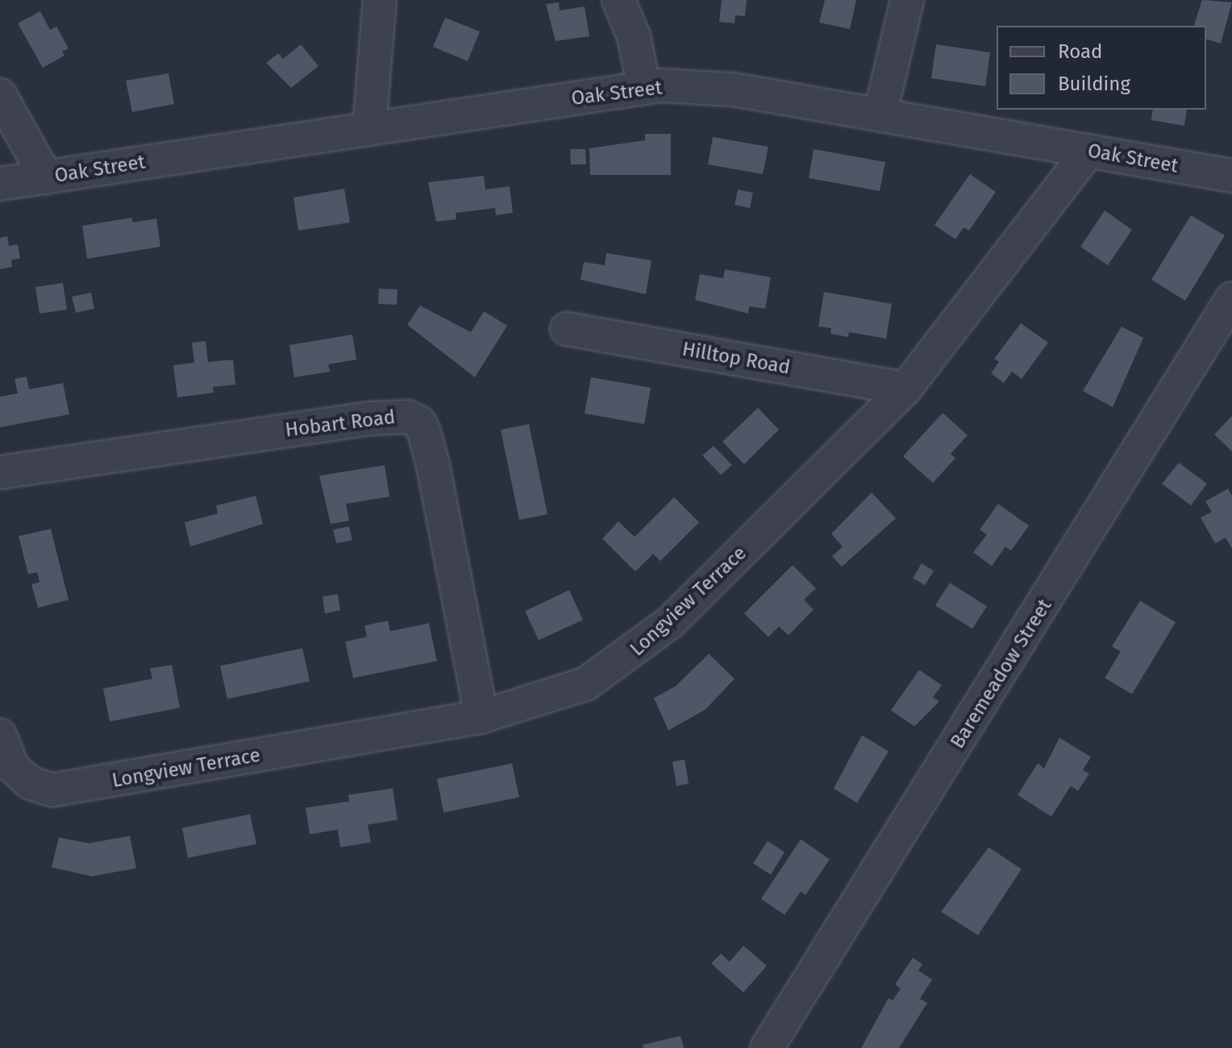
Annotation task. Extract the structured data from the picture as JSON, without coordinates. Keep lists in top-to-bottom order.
{
  "streets": {
    "street": [
      "Oak Street",
      "Hilltop Road",
      "Hobart Road",
      "Longview Terrace",
      "Baremeadow Street"
    ]
  },
  "crossings": [
    ["Oak Street", "Longview Terrace"],
    ["Hilltop Road", "Longview Terrace"],
    ["Hobart Road", "Longview Terrace"]
  ],
  "legend": ["Road", "Building"]
}
